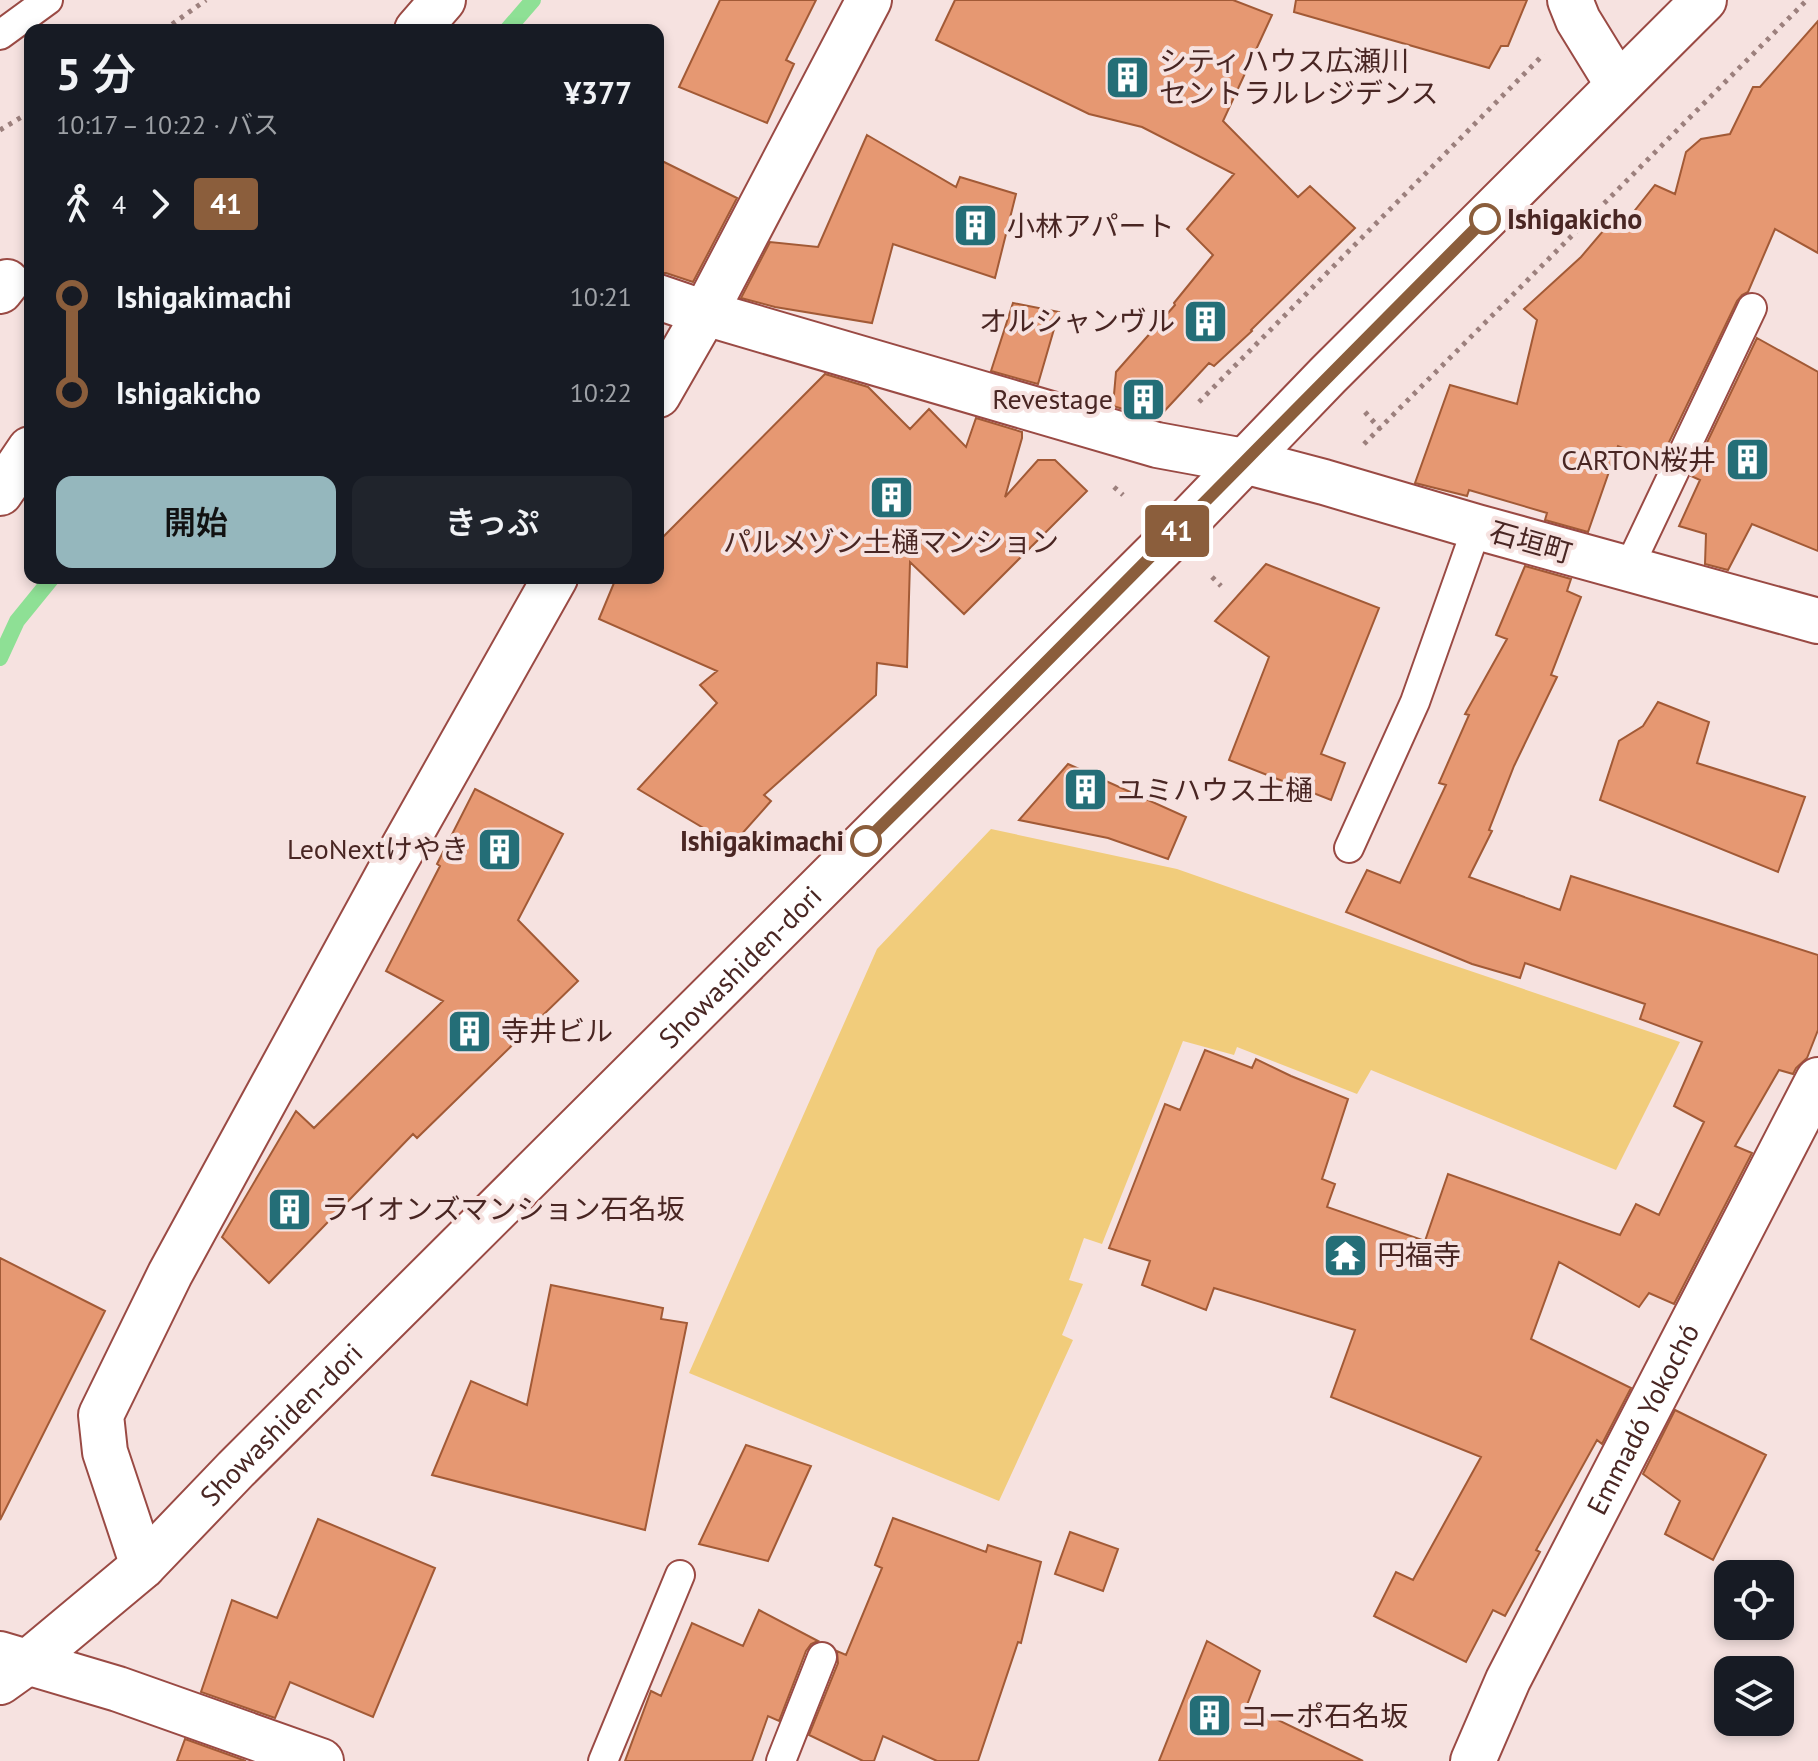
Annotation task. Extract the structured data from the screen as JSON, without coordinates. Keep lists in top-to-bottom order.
{
  "streets": {
    "street": ["石垣町", "Showashiden-dori", "Emmadó Yokochó"]
  },
  "crossings": [
    ["石垣町", "Showashiden-dori"]
  ],
  "places": {
    "building": [
      "シティハウス広瀬川 セントラルレジデンス",
      "小林アパート",
      "オルシャンヴル",
      "Revestage",
      "CARTON桜井",
      "パルメゾン土樋マンション",
      "ユミハウス土樋",
      "LeoNextけやき",
      "寺井ビル",
      "ライオンズマンション石名坂",
      "コーポ石名坂"
    ],
    "other": ["Ishigakicho", "Ishigakimachi"],
    "temple": ["円福寺"]
  },
  "lines": ["bus line 41"],
  "page": {
    "on_map": "41",
    "heading": ["5 分", "10:17 – 10:22 · バス", "¥377"],
    "legs": ["4", "41"],
    "list": [
      {
        "name": "Ishigakimachi",
        "value": "10:21"
      },
      {
        "name": "Ishigakicho",
        "value": "10:22"
      }
    ],
    "buttons": ["開始", "きっぷ"]
  }
}
